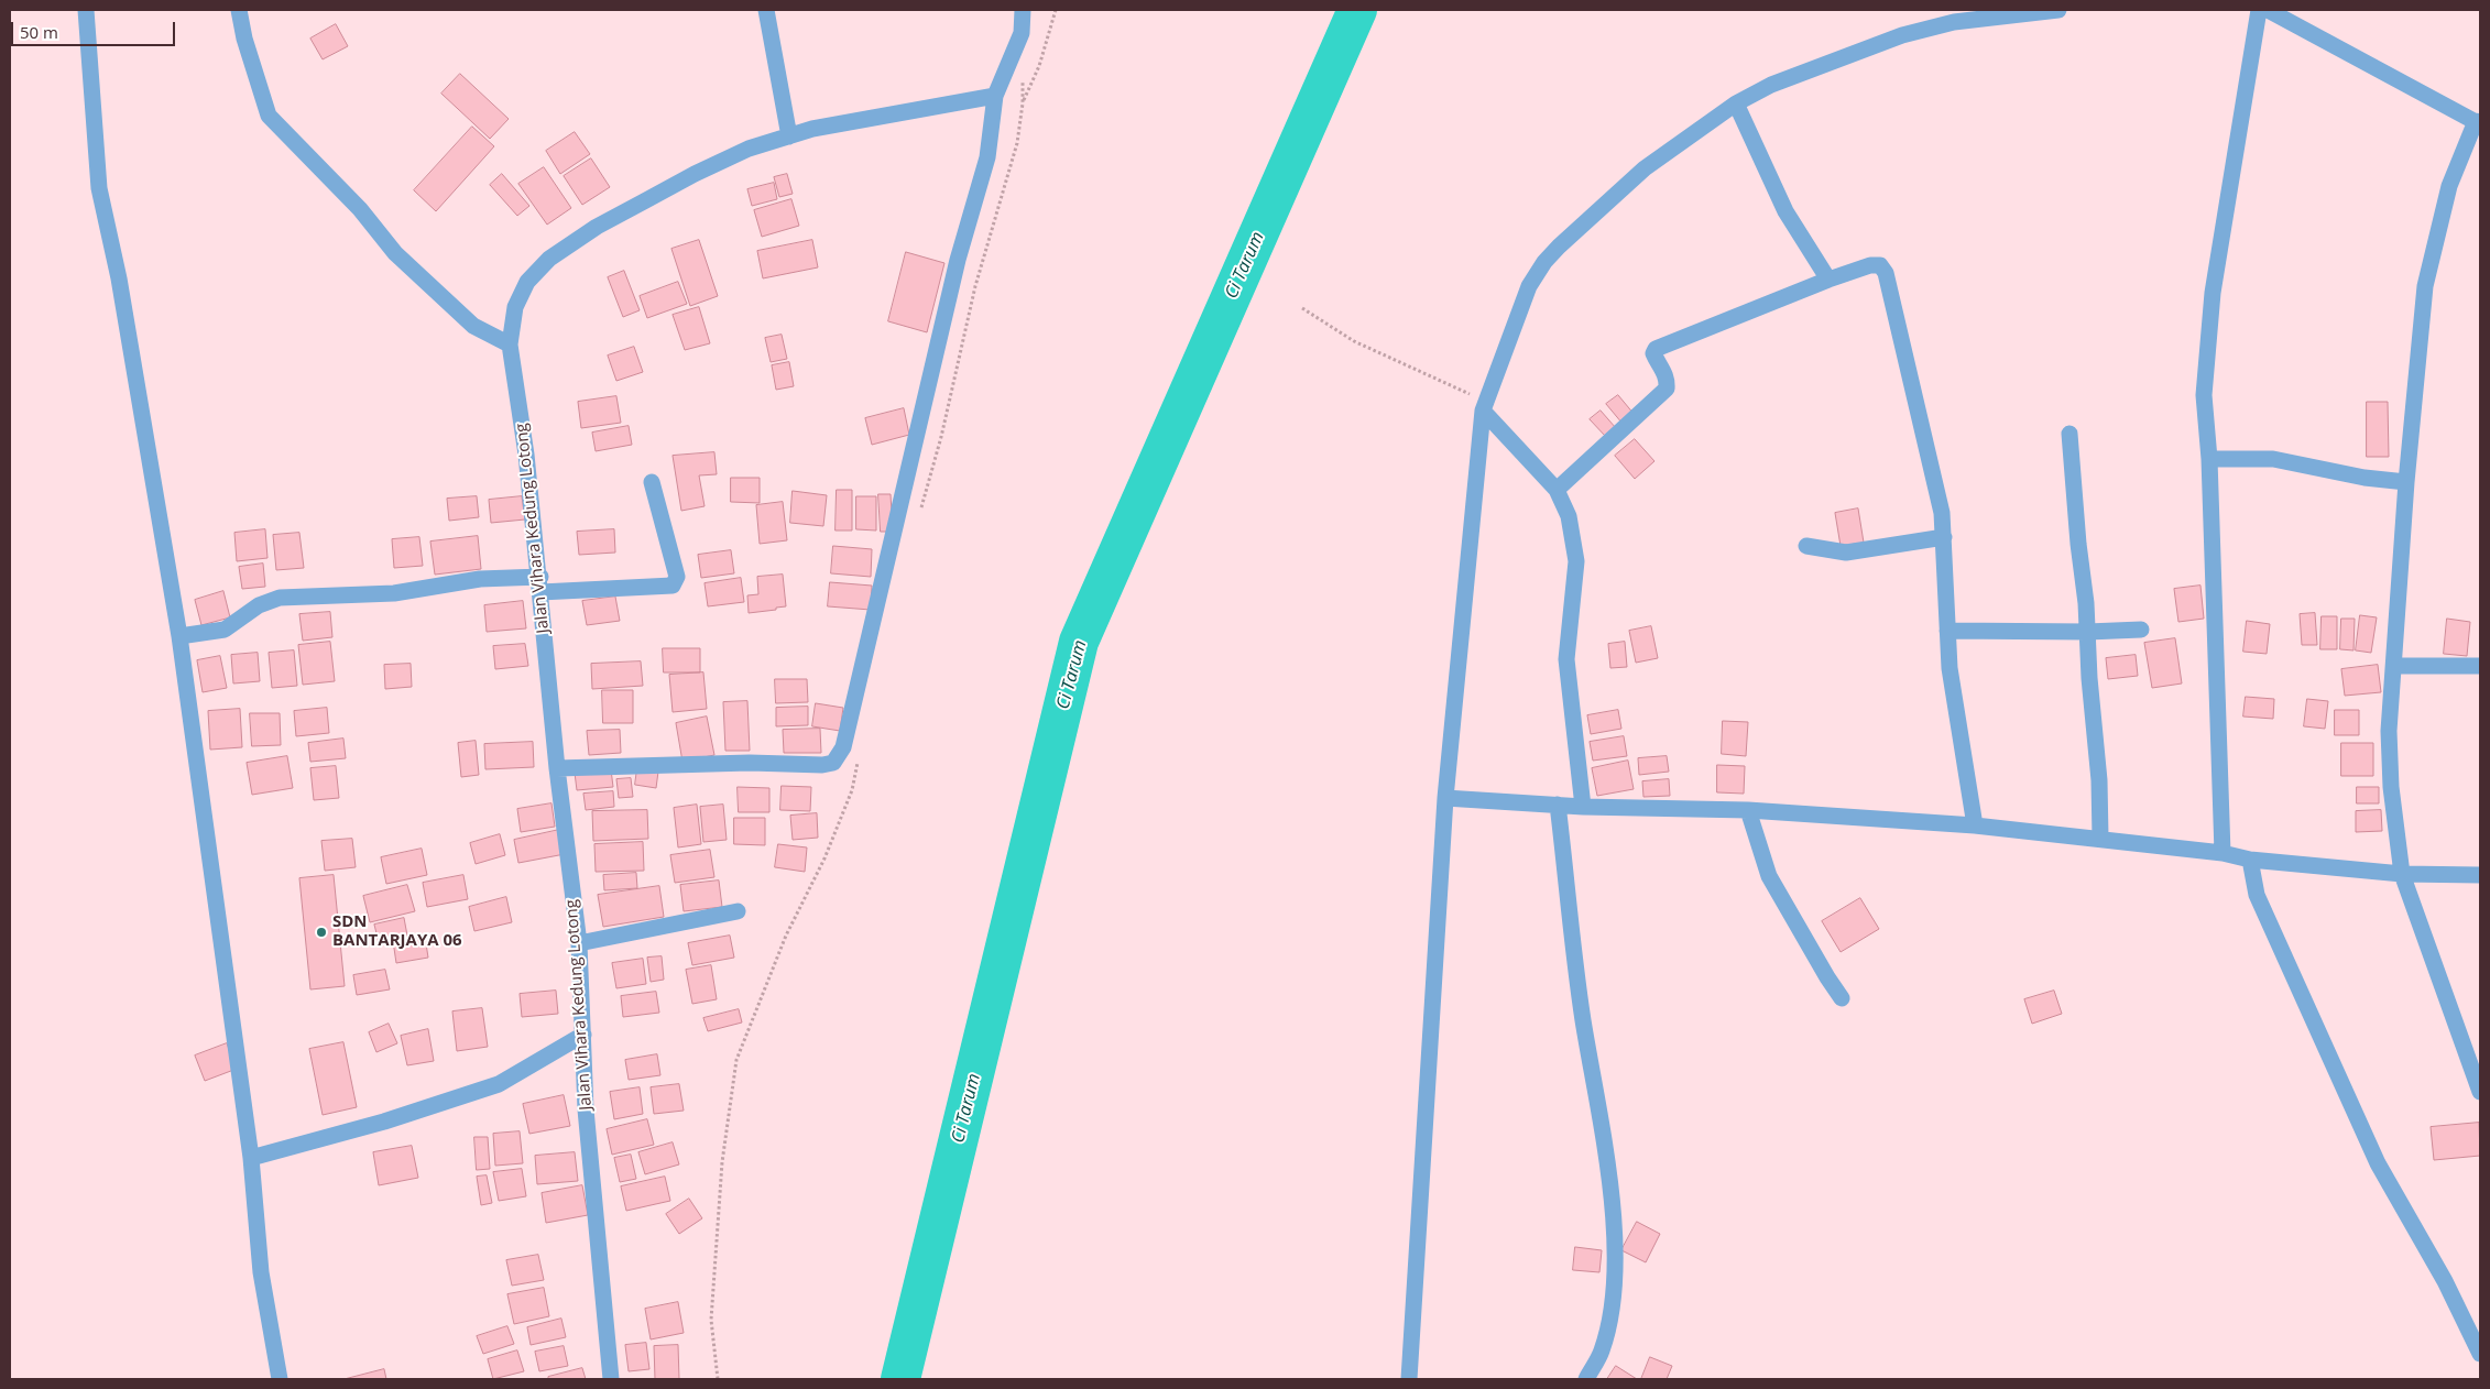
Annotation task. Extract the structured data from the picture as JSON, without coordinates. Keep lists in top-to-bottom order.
{
  "streets": {
    "street": ["Jalan Vihara Kedung Lotong"]
  },
  "water": ["Ci Tarum"],
  "places": ["SDN BANTARJAYA 06"],
  "scale_bar": "50 m"
}
